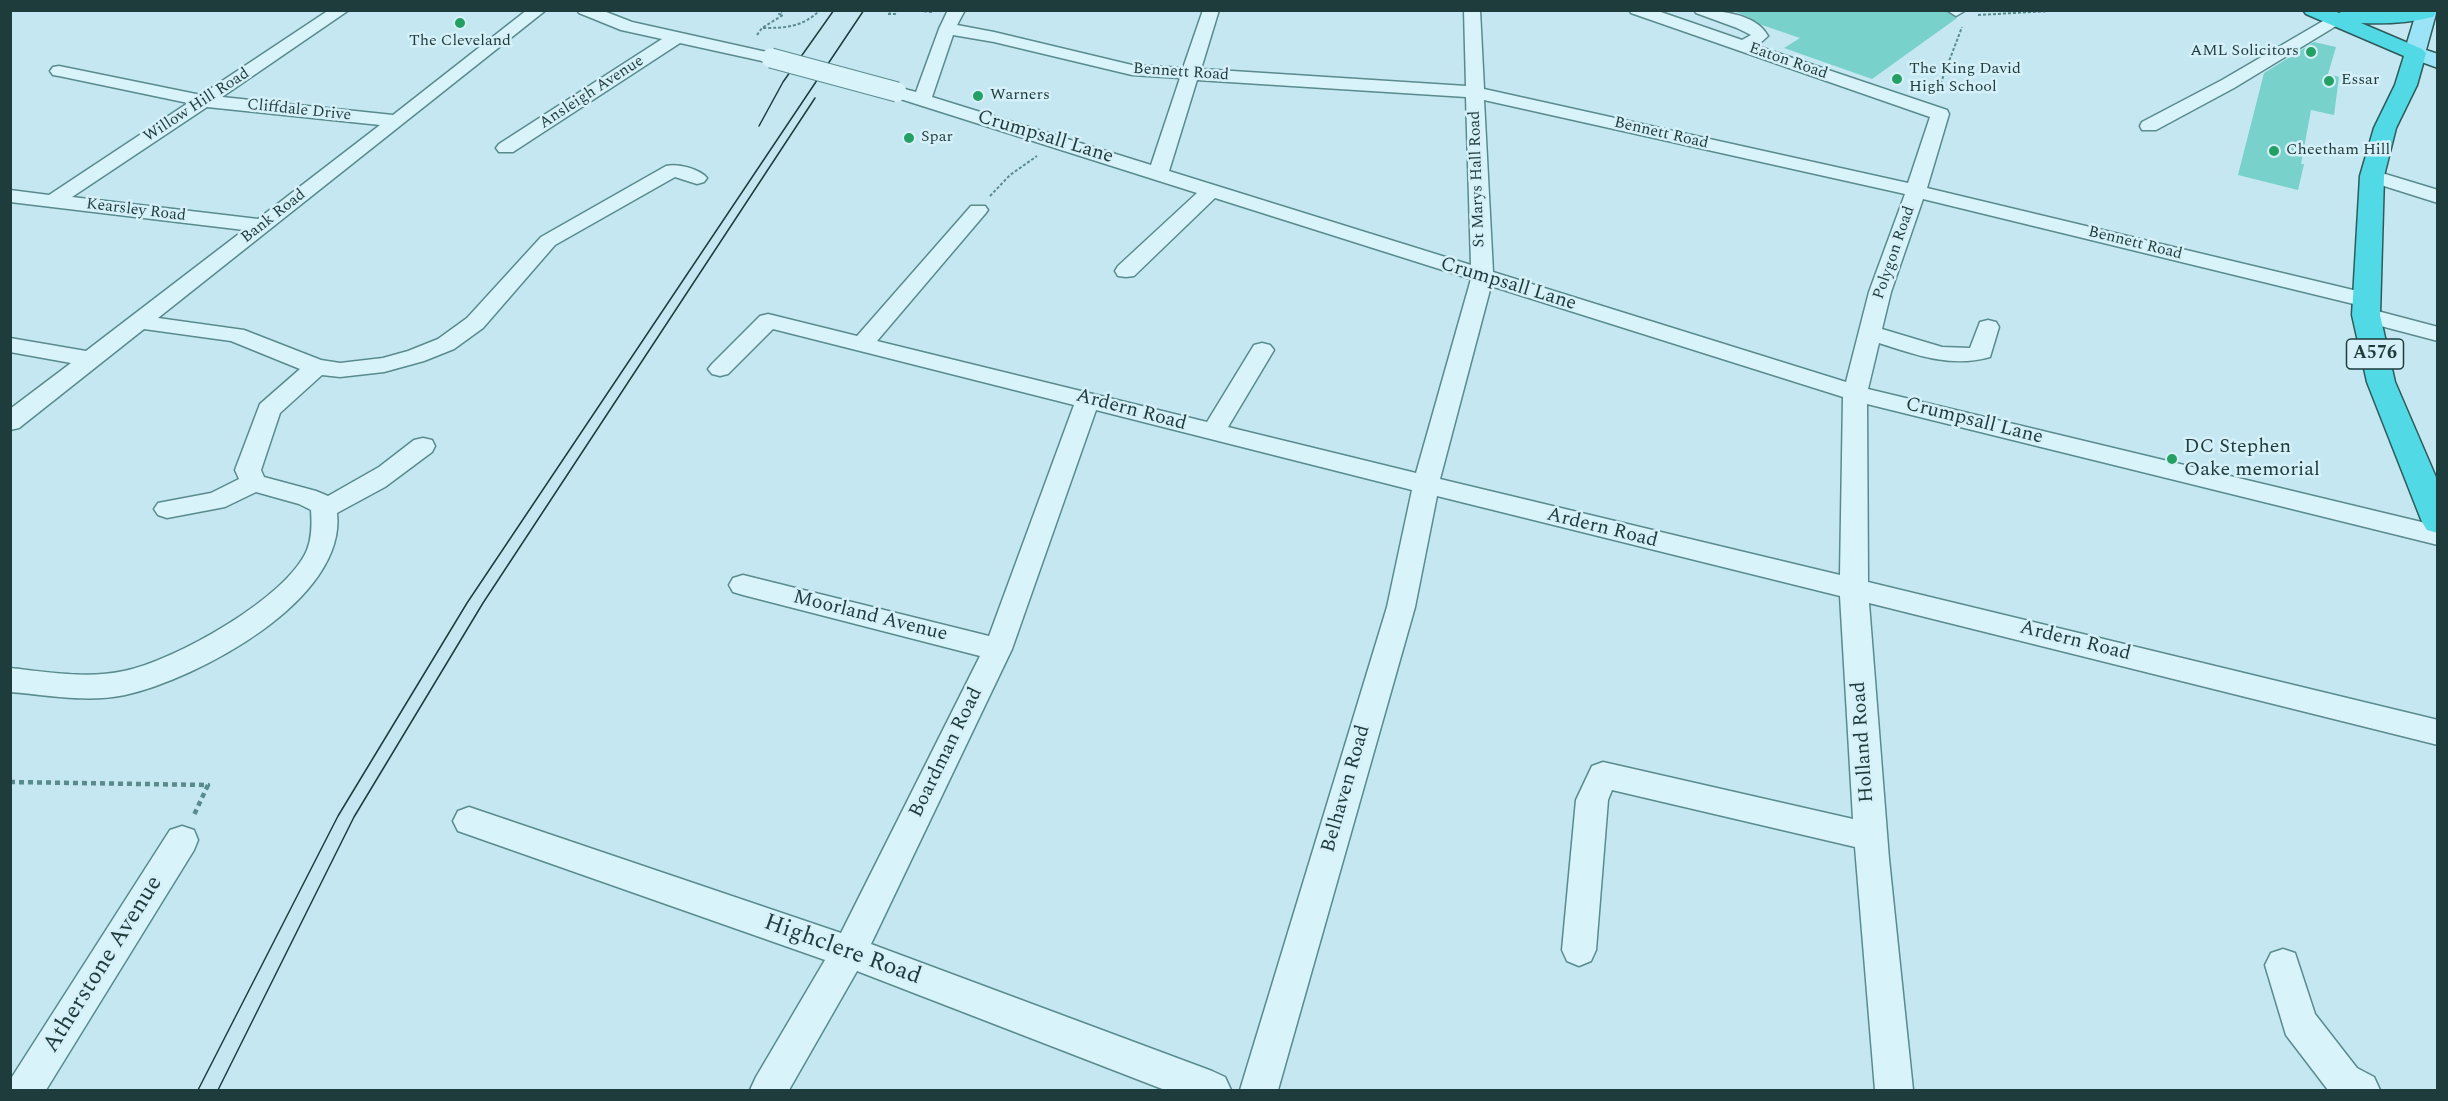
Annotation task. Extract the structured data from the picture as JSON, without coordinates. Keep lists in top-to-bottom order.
{
  "streets": {
    "highway": ["A576"],
    "street": [
      "Eaton Road",
      "Bennett Road",
      "Ansleigh Avenue",
      "Willow Hill Road",
      "Cliffdale Drive",
      "Crumpsall Lane",
      "St Marys Hall Road",
      "Kearsley Road",
      "Bank Road",
      "Polygon Road",
      "Ardern Road",
      "Moorland Avenue",
      "Holland Road",
      "Boardman Road",
      "Belhaven Road",
      "Highclere Road",
      "Atherstone Avenue"
    ]
  },
  "crossings": [
    ["Eaton Road", "Polygon Road"],
    ["Bennett Road", "St Marys Hall Road"],
    ["Bennett Road", "Polygon Road"],
    ["Bennett Road", "A576"],
    ["Ansleigh Avenue", "Crumpsall Lane"],
    ["Willow Hill Road", "Cliffdale Drive"],
    ["Willow Hill Road", "Kearsley Road"],
    ["Cliffdale Drive", "Bank Road"],
    ["Crumpsall Lane", "St Marys Hall Road"],
    ["Crumpsall Lane", "Polygon Road"],
    ["Crumpsall Lane", "Holland Road"],
    ["St Marys Hall Road", "Ardern Road"],
    ["St Marys Hall Road", "Belhaven Road"],
    ["Kearsley Road", "Bank Road"],
    ["Polygon Road", "Holland Road"],
    ["Ardern Road", "Holland Road"],
    ["Ardern Road", "Boardman Road"],
    ["Ardern Road", "Belhaven Road"],
    ["Moorland Avenue", "Boardman Road"],
    ["Boardman Road", "Highclere Road"]
  ],
  "places": [
    "The Cleveland",
    "AML Solicitors",
    "The King David High School",
    "Essar",
    "Warners",
    "Spar",
    "Cheetham Hill",
    "DC Stephen Oake memorial"
  ]
}
